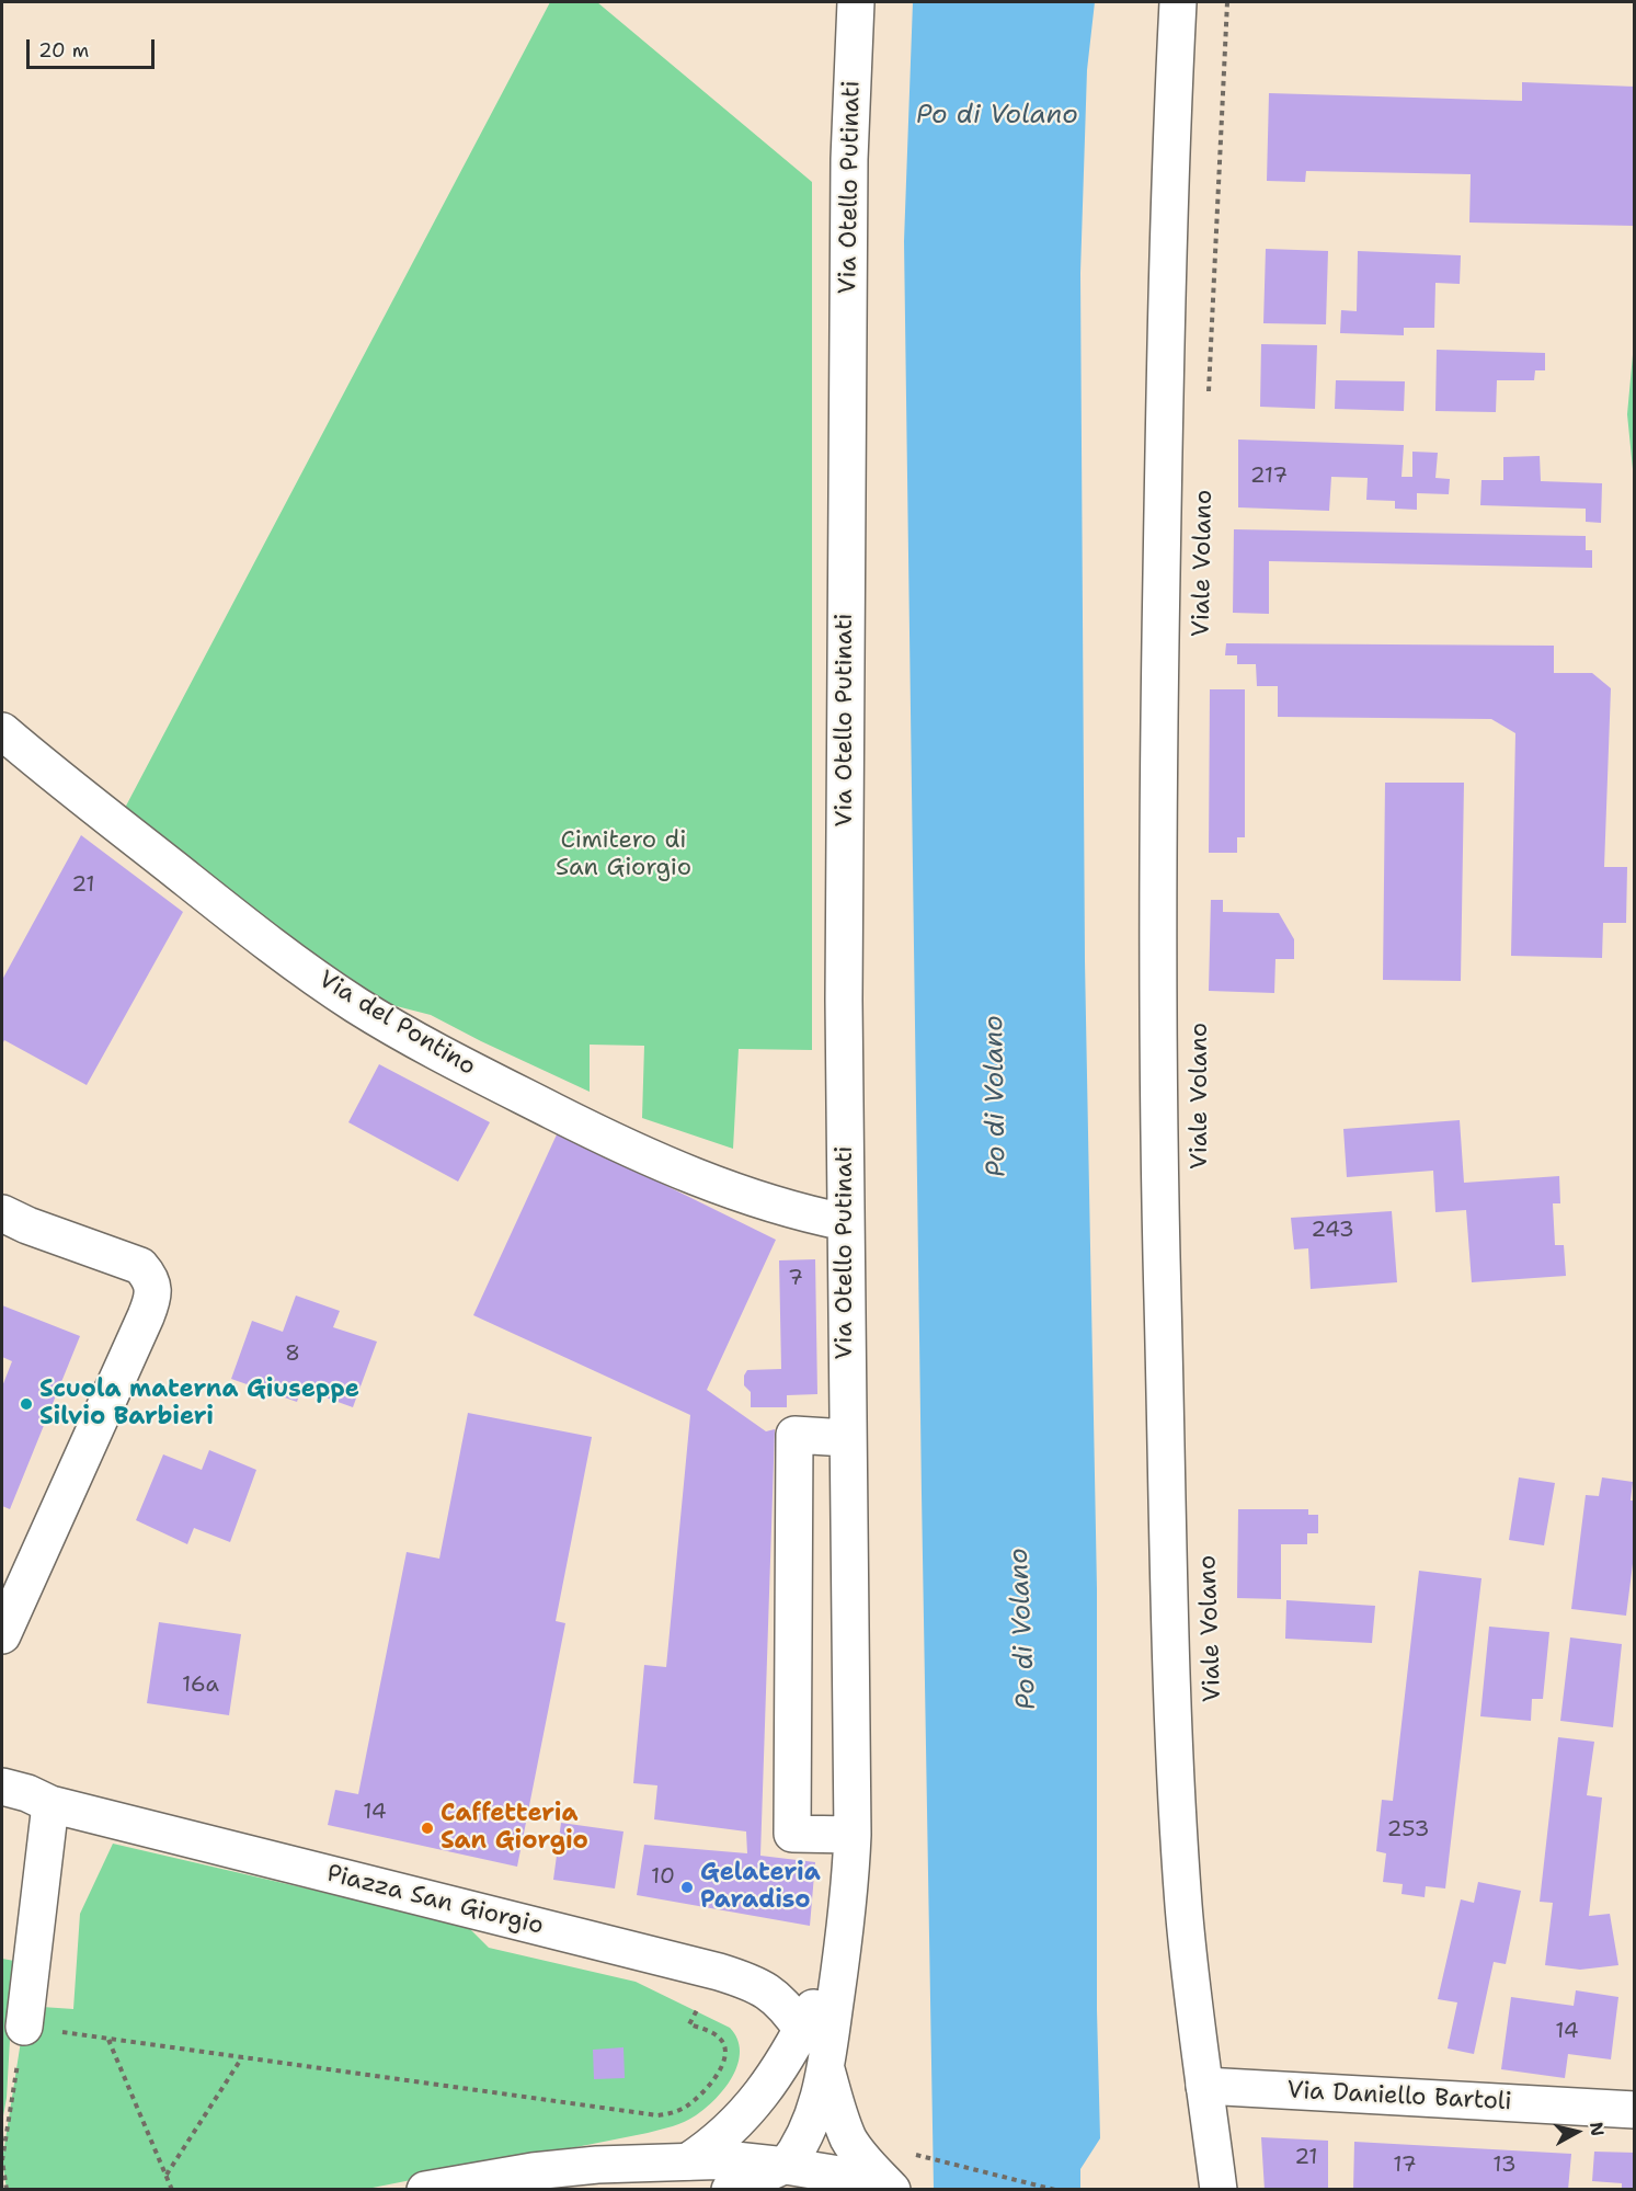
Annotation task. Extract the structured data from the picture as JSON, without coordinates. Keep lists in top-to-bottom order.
{
  "streets": {
    "street": [
      "Via Otello Putinati",
      "Viale Volano",
      "Via del Pontino",
      "Piazza San Giorgio",
      "Via Daniello Bartoli"
    ]
  },
  "crossings": [
    ["Via Otello Putinati", "Via del Pontino"],
    ["Via Otello Putinati", "Piazza San Giorgio"],
    ["Viale Volano", "Via Daniello Bartoli"]
  ],
  "water": ["Po di Volano"],
  "parks": ["Cimitero di San Giorgio"],
  "places": ["Scuola materna Giuseppe Silvio Barbieri", "Caffetteria San Giorgio", "Gelateria Paradiso"],
  "house_numbers": [
    "217",
    "21",
    "243",
    "7",
    "8",
    "16a",
    "14",
    "253",
    "10",
    "14",
    "21",
    "17",
    "13"
  ],
  "scale_bar": "20 m",
  "north": "right"
}
